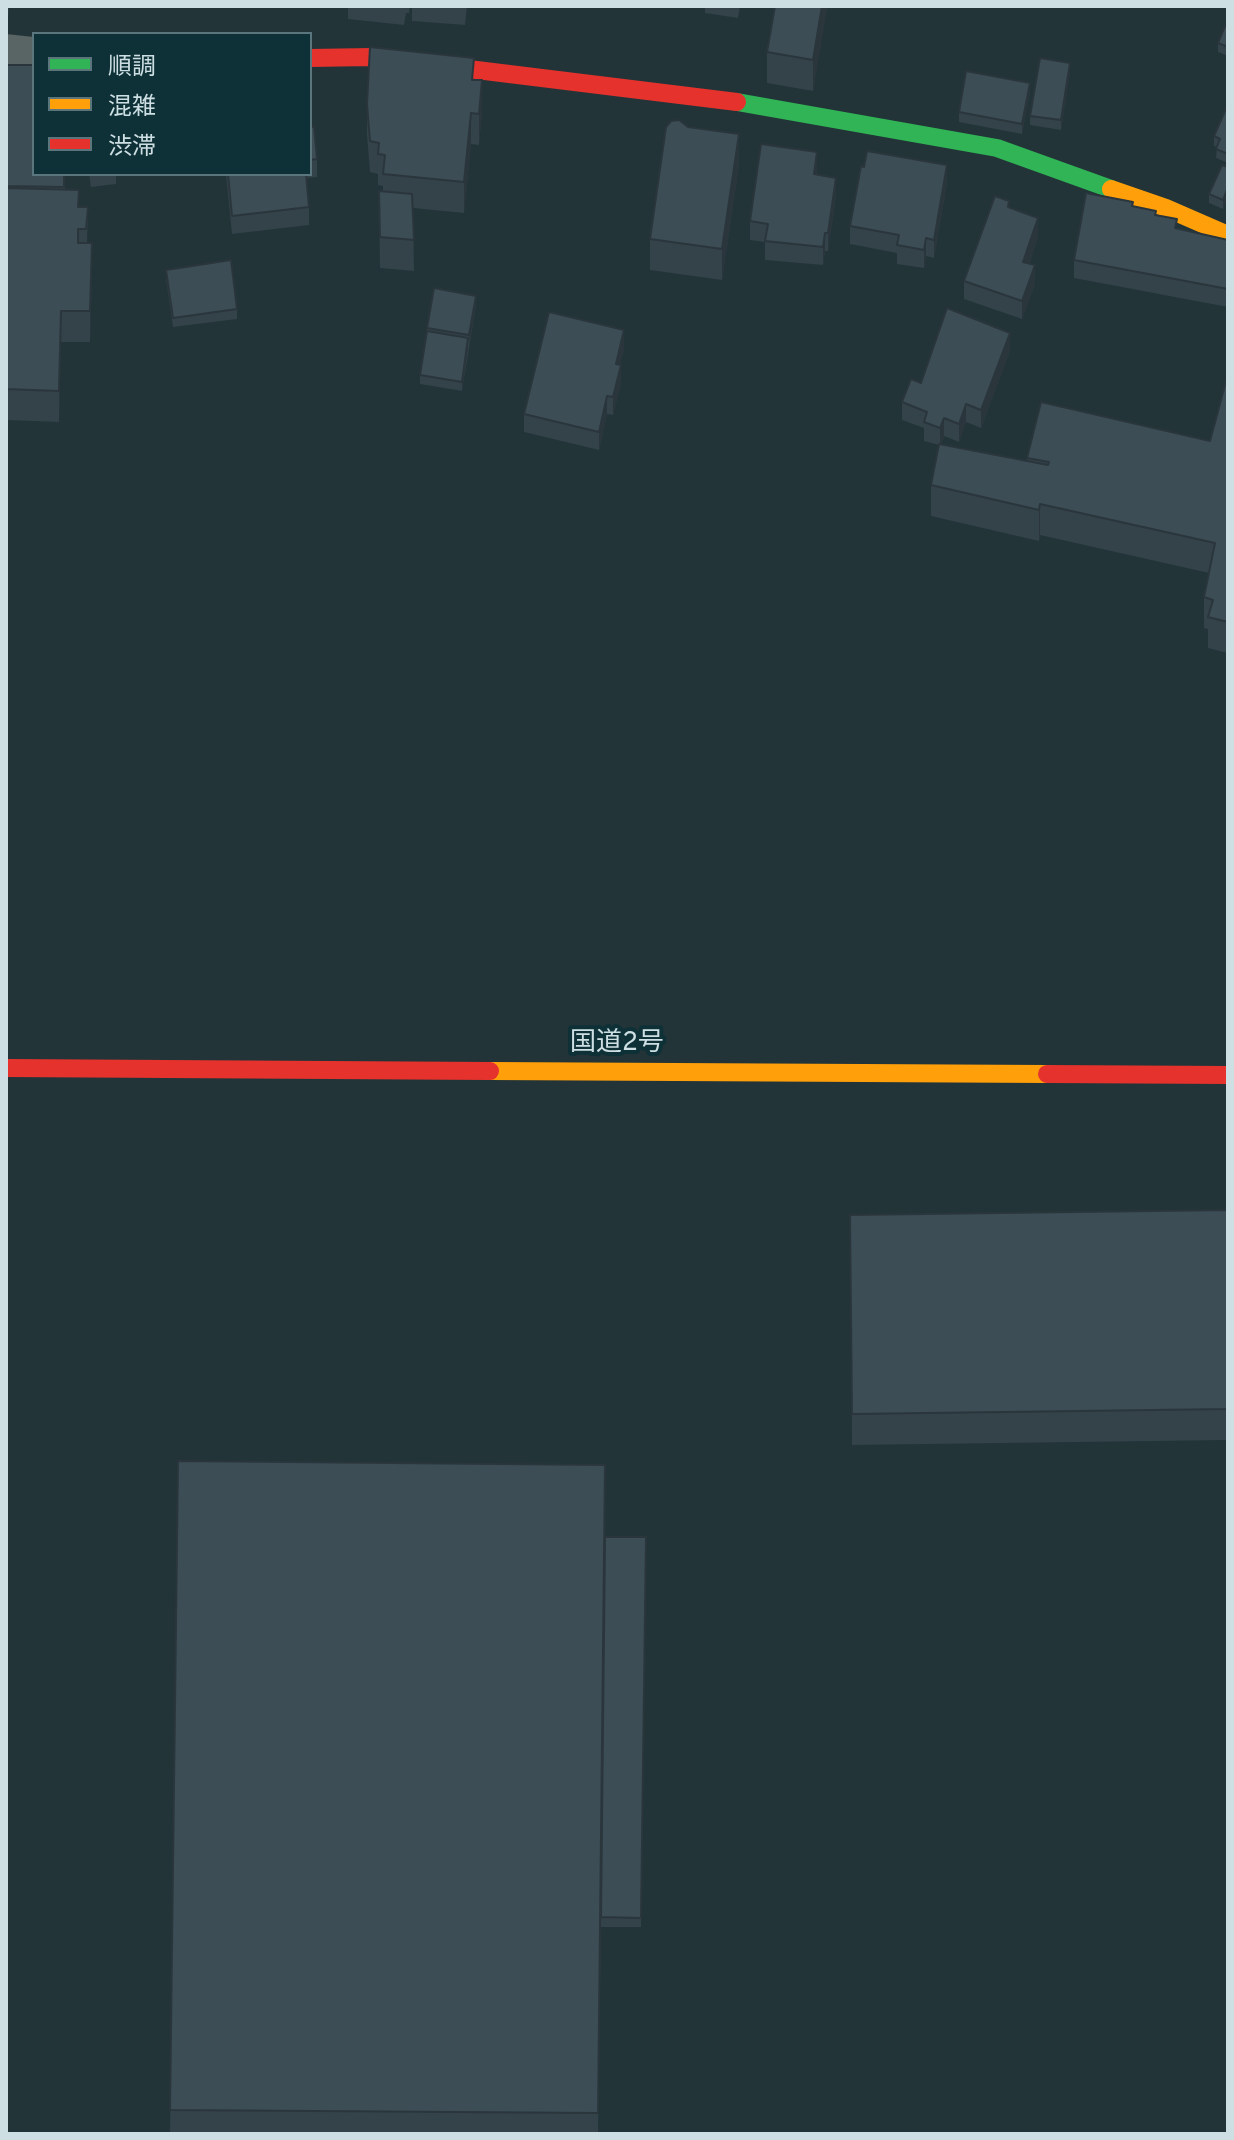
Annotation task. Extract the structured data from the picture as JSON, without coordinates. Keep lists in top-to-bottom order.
{
  "streets": {
    "main road": ["国道2号"]
  },
  "legend": ["順調", "混雑", "渋滞"]
}
